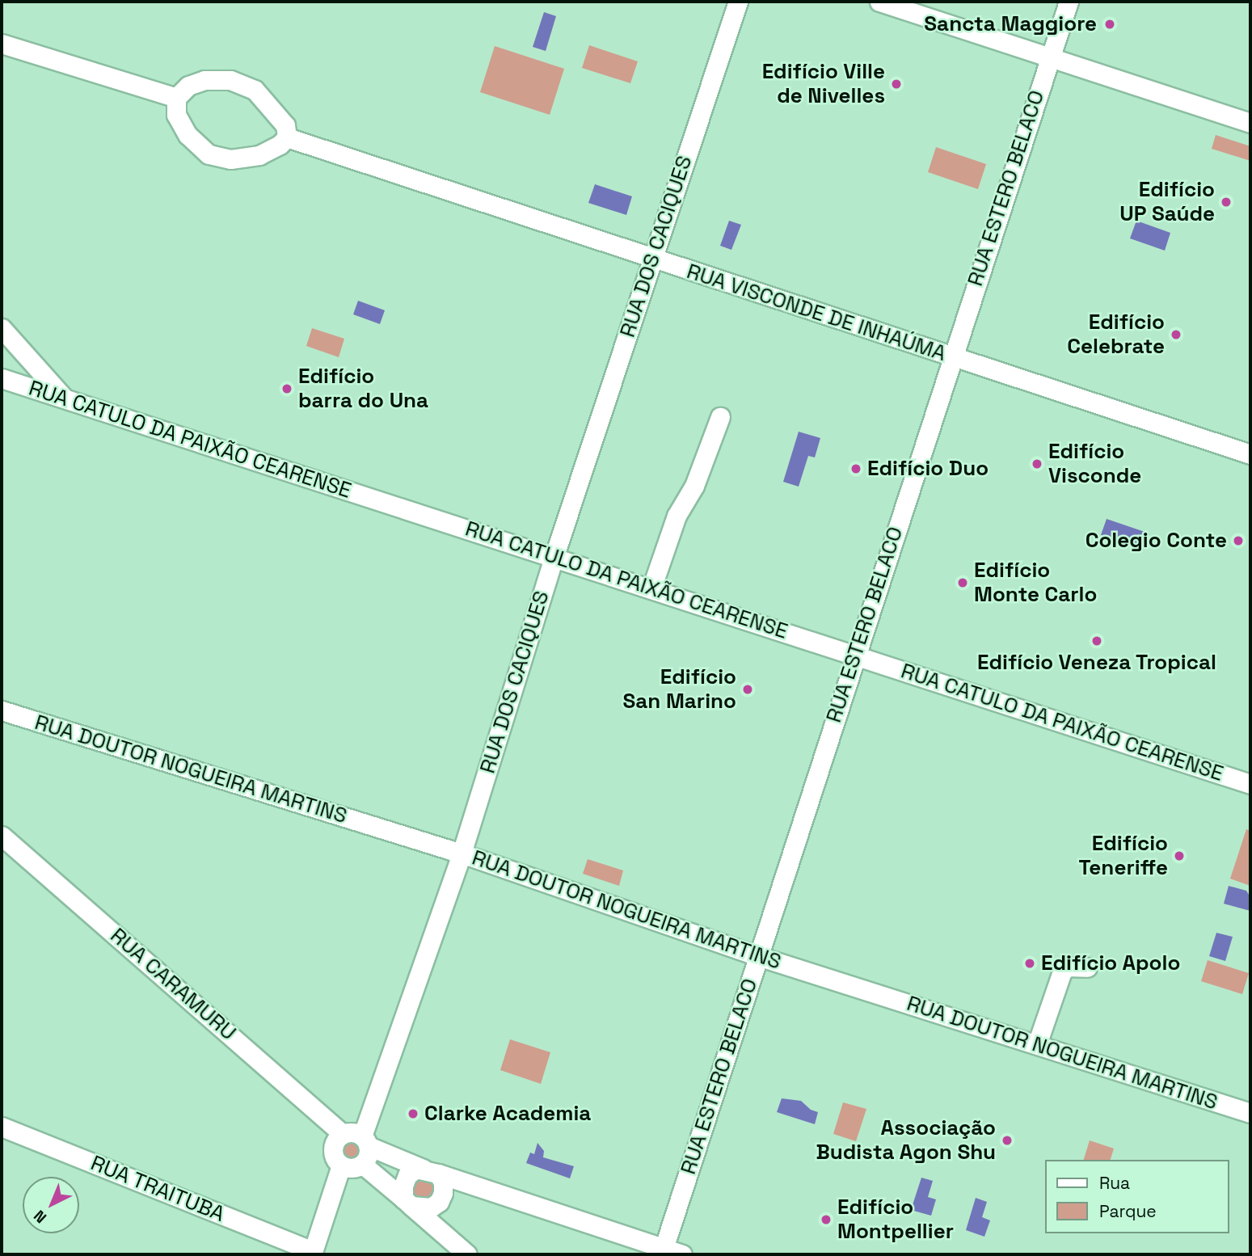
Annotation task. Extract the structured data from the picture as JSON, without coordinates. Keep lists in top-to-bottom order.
{
  "streets": {
    "street": [
      "RUA ESTERO BELACO",
      "RUA DOS CACIQUES",
      "RUA VISCONDE DE INHAÚMA",
      "RUA CATULO DA PAIXÃO CEARENSE",
      "RUA DOUTOR NOGUEIRA MARTINS",
      "RUA CARAMURU",
      "RUA TRAITUBA"
    ]
  },
  "crossings": [
    ["RUA ESTERO BELACO", "RUA VISCONDE DE INHAÚMA"],
    ["RUA ESTERO BELACO", "RUA CATULO DA PAIXÃO CEARENSE"],
    ["RUA ESTERO BELACO", "RUA DOUTOR NOGUEIRA MARTINS"],
    ["RUA DOS CACIQUES", "RUA VISCONDE DE INHAÚMA"],
    ["RUA DOS CACIQUES", "RUA CATULO DA PAIXÃO CEARENSE"],
    ["RUA DOS CACIQUES", "RUA DOUTOR NOGUEIRA MARTINS"],
    ["RUA DOS CACIQUES", "RUA CARAMURU"]
  ],
  "places": [
    "Sancta Maggiore",
    "Edifício Ville de Nivelles",
    "Edifício UP Saúde",
    "Edifício Celebrate",
    "Edifício barra do Una",
    "Edifício Visconde",
    "Edifício Duo",
    "Colegio Conte",
    "Edifício Monte Carlo",
    "Edifício Veneza Tropical",
    "Edifício San Marino",
    "Edifício Teneriffe",
    "Edifício Apolo",
    "Clarke Academia",
    "Associação Budista Agon Shu",
    "Edifício Montpellier"
  ],
  "legend": ["Rua", "Parque"],
  "north": "bottom left"
}
